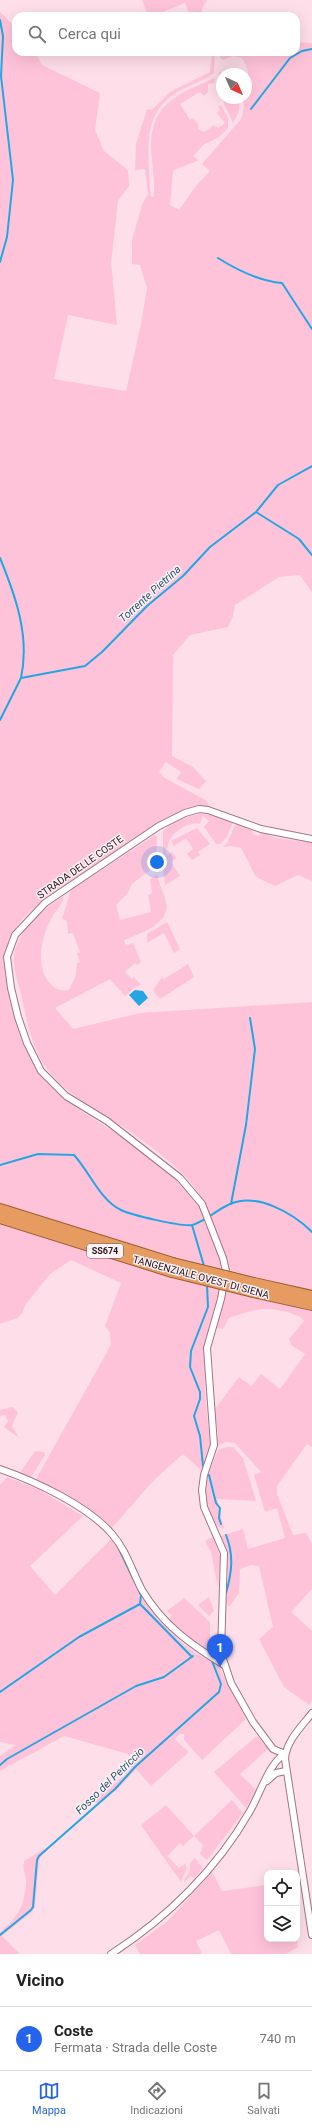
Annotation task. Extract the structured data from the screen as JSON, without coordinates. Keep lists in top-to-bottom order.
{
  "streets": {
    "highway": ["SS674", "TANGENZIALE OVEST DI SIENA"],
    "street": ["STRADA DELLE COSTE"]
  },
  "water": ["Torrente Pietrina", "Fosso del Petriccio"],
  "north": "bottom right",
  "page": {
    "search": "Cerca qui",
    "pins": "1",
    "heading": "Vicino",
    "list": [
      {
        "mark": "1",
        "name": "Coste",
        "note": "Fermata · Strada delle Coste",
        "value": "740 m"
      }
    ],
    "nav": ["Mappa", "Indicazioni", "Salvati"]
  }
}
